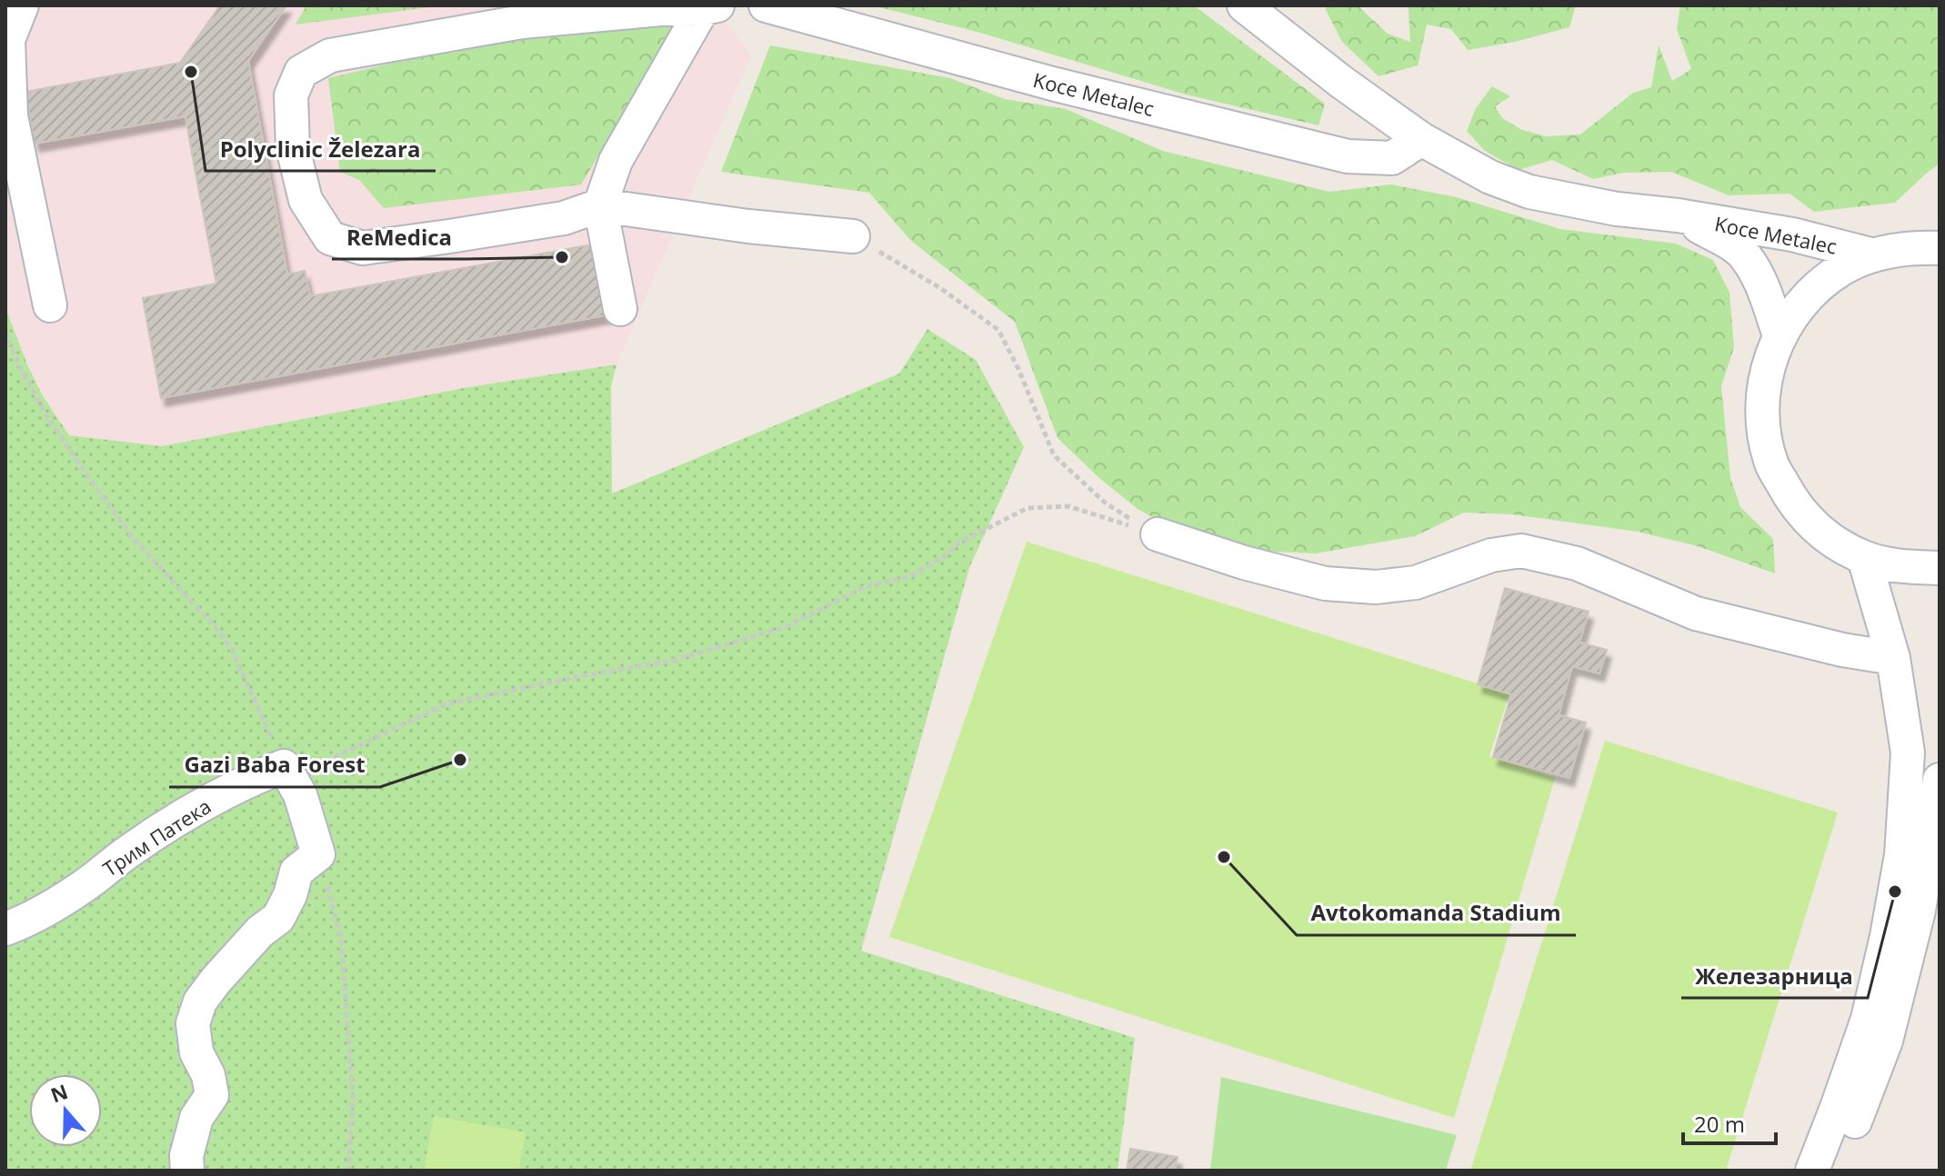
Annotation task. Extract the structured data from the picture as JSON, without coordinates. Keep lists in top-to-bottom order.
{
  "streets": {
    "street": ["Koce Metalec", "Трим Патека"]
  },
  "places": [
    "Polyclinic Železara",
    "ReMedica",
    "Gazi Baba Forest",
    "Avtokomanda Stadium",
    "Железарница"
  ],
  "scale_bar": "20 m",
  "north": "top"
}
